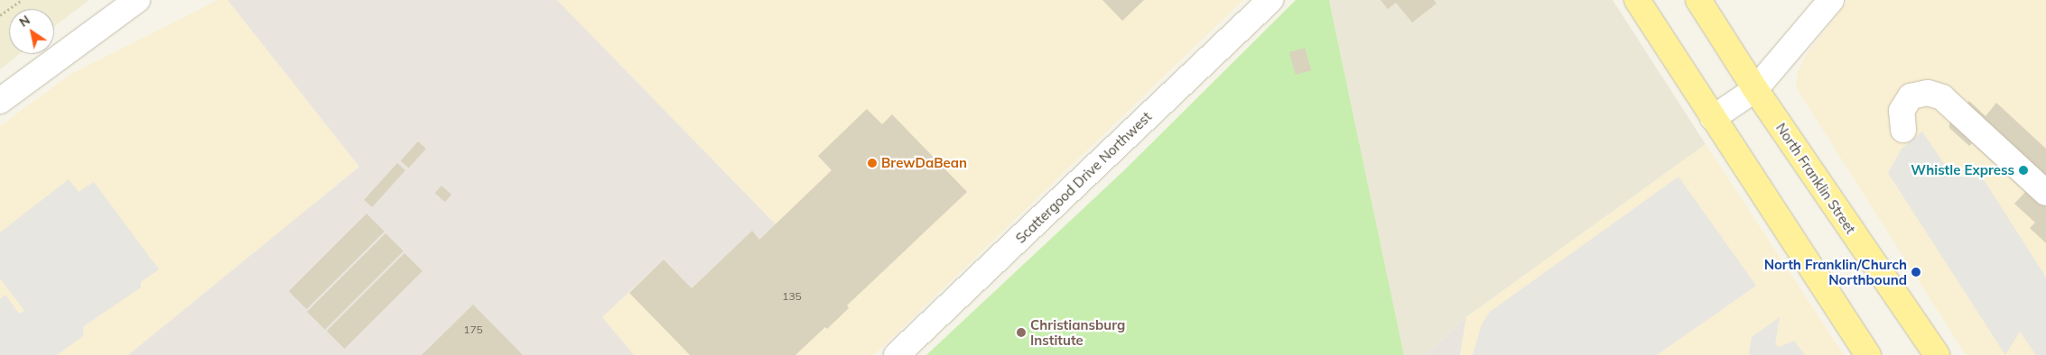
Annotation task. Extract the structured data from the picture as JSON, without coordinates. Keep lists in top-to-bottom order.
{
  "streets": {
    "main road": ["North Franklin Street"],
    "street": ["Scattergood Drive Northwest"]
  },
  "places": [
    "BrewDaBean",
    "Whistle Express",
    "North Franklin/Church Northbound",
    "Christiansburg Institute"
  ],
  "house_numbers": ["135", "175"],
  "north": "top left"
}
